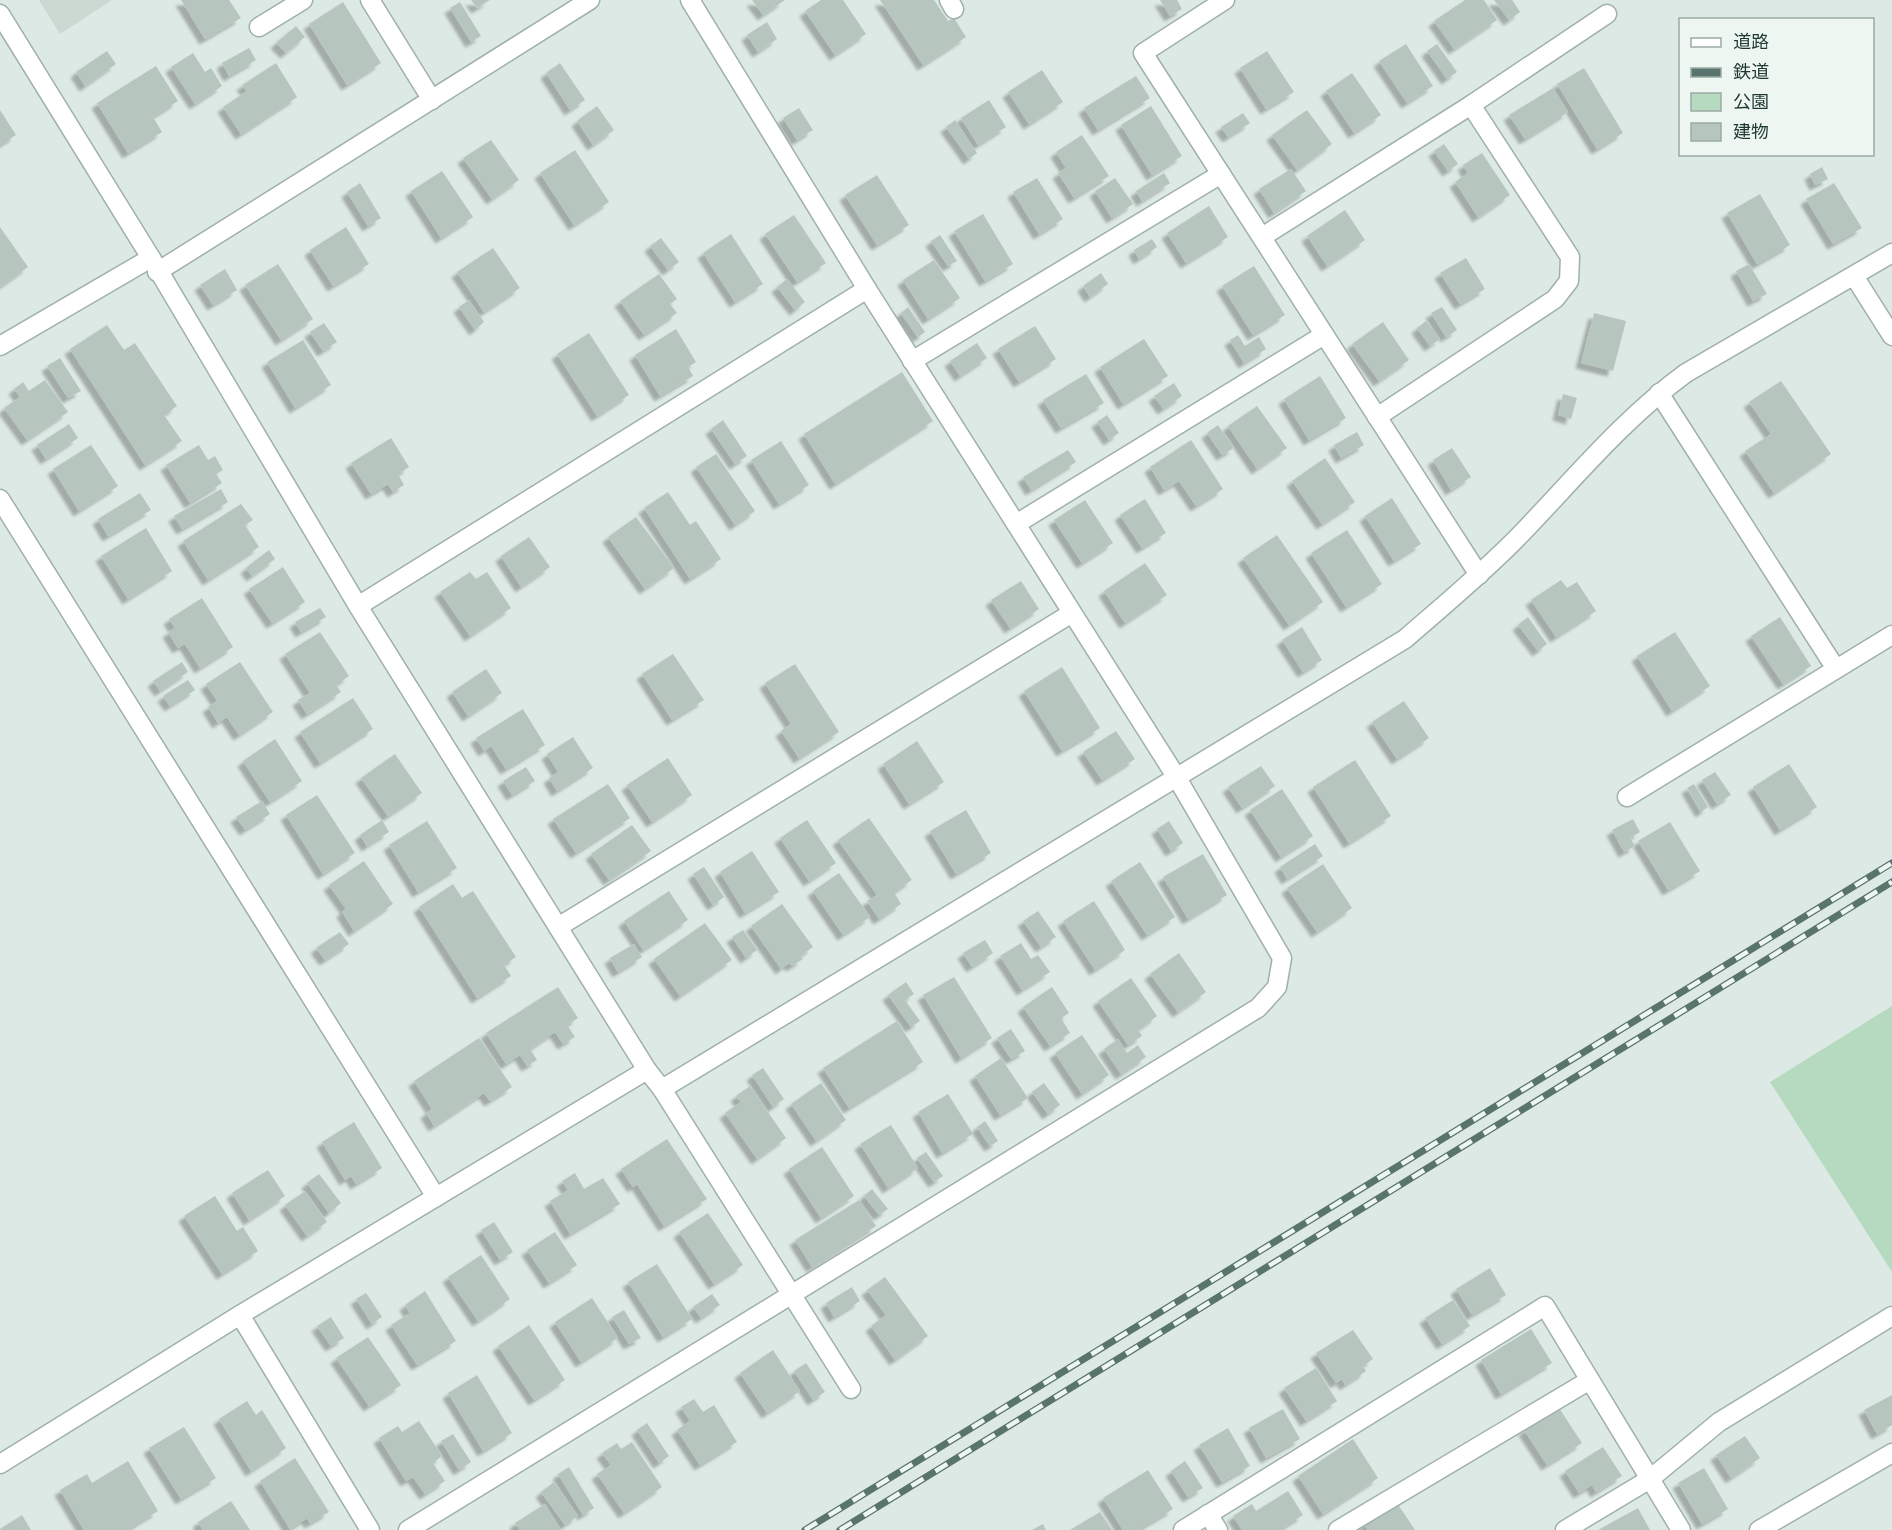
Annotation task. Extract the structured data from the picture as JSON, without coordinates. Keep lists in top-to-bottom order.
{
  "legend": [
    "道路",
    "鉄道",
    "公園",
    "建物"
  ]
}
